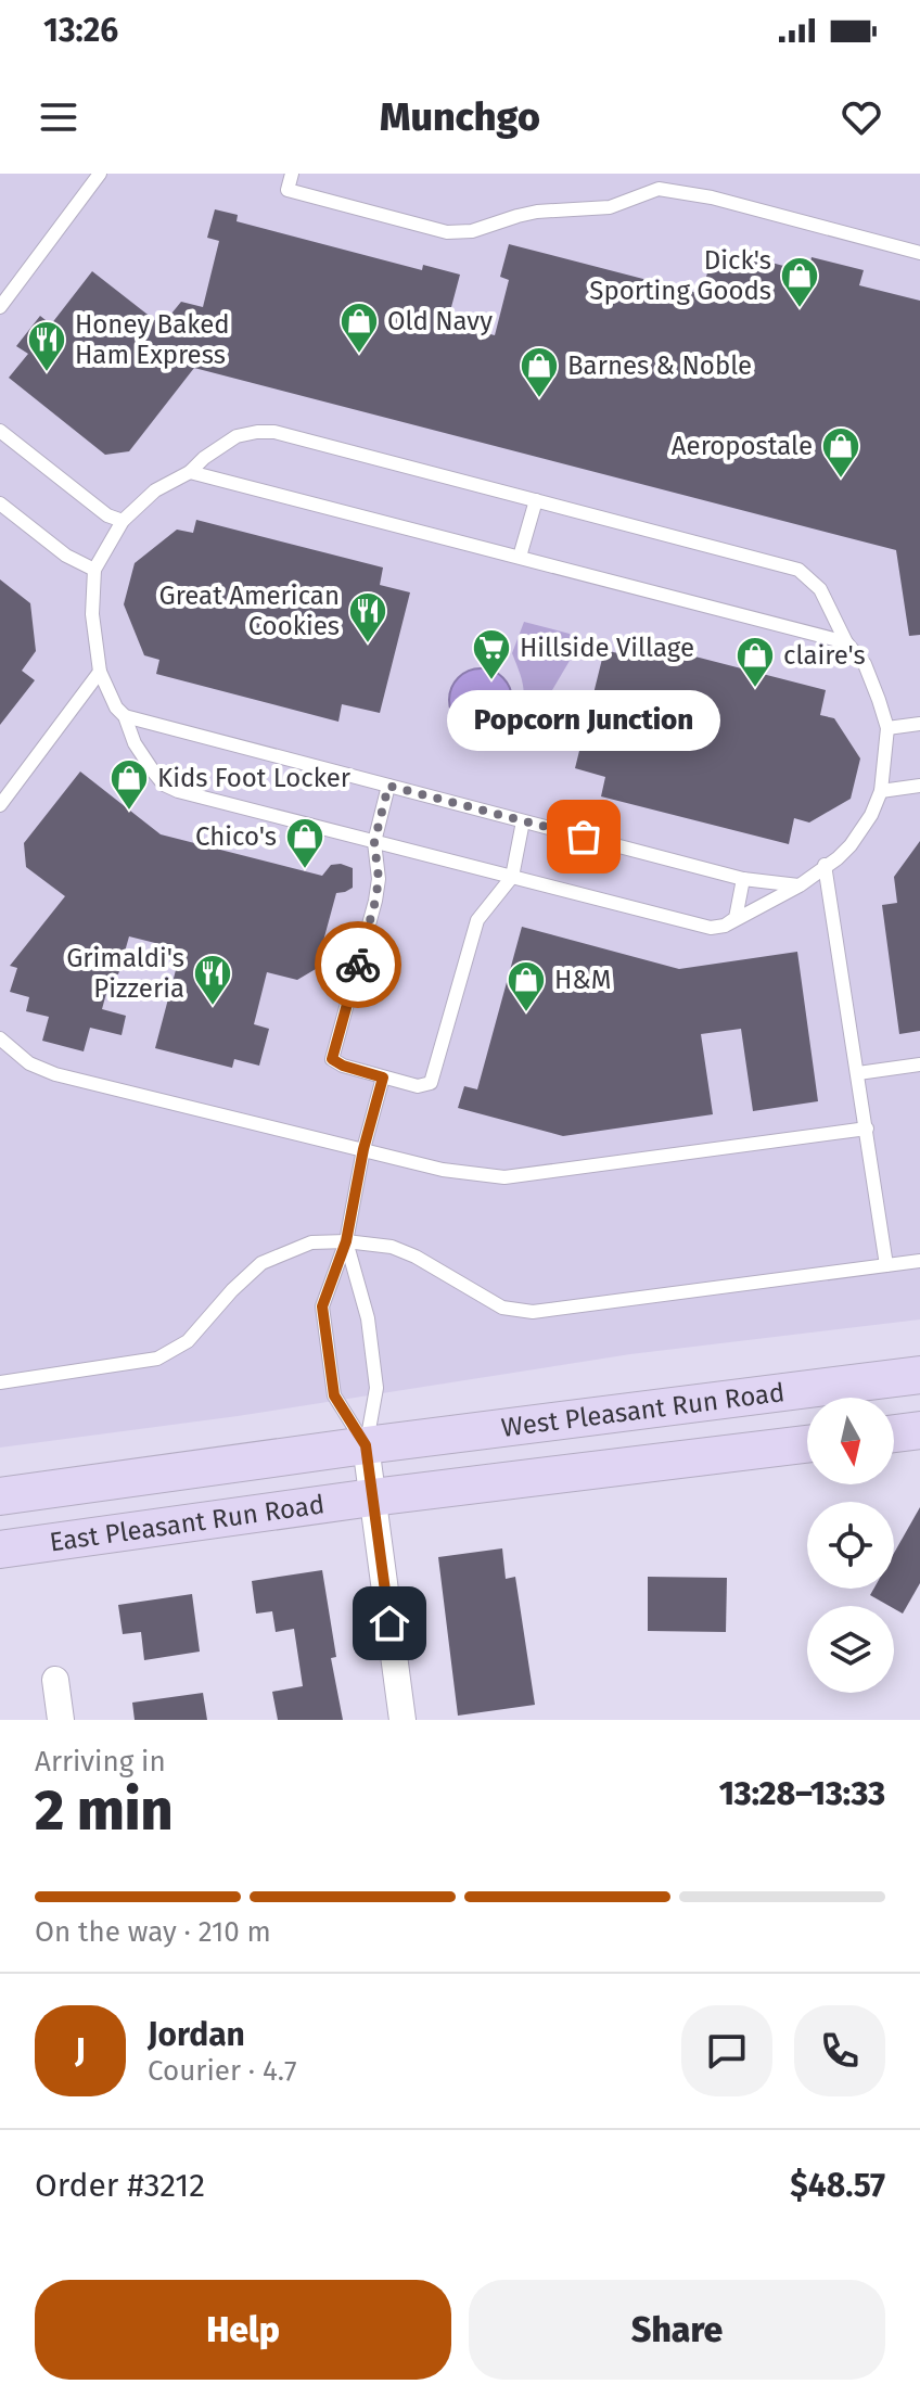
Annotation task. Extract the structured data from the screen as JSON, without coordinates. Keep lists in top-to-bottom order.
{
  "streets": {
    "main road": ["West Pleasant Run Road", "East Pleasant Run Road"]
  },
  "crossings": [
    ["West Pleasant Run Road", "East Pleasant Run Road"]
  ],
  "places": {
    "shop": [
      "Dick's Sporting Goods",
      "Old Navy",
      "Barnes & Noble",
      "Aeropostale",
      "claire's",
      "Kids Foot Locker",
      "Chico's",
      "H&M"
    ],
    "restaurant": ["Honey Baked Ham Express", "Great American Cookies", "Grimaldi's Pizzeria"],
    "supermarket": ["Hillside Village"],
    "other": ["Popcorn Junction"]
  },
  "north": "bottom",
  "page": {
    "status": "13:26",
    "header": "Munchgo",
    "bubble": "Popcorn Junction",
    "heading": ["2 min", "Arriving in", "13:28–13:33"],
    "panel": [
      "Jordan",
      "Courier · 4.7",
      "Order #3212",
      "$48.57"
    ],
    "bar": "On the way · 210 m",
    "round": "J",
    "buttons": ["Help", "Share"]
  }
}
